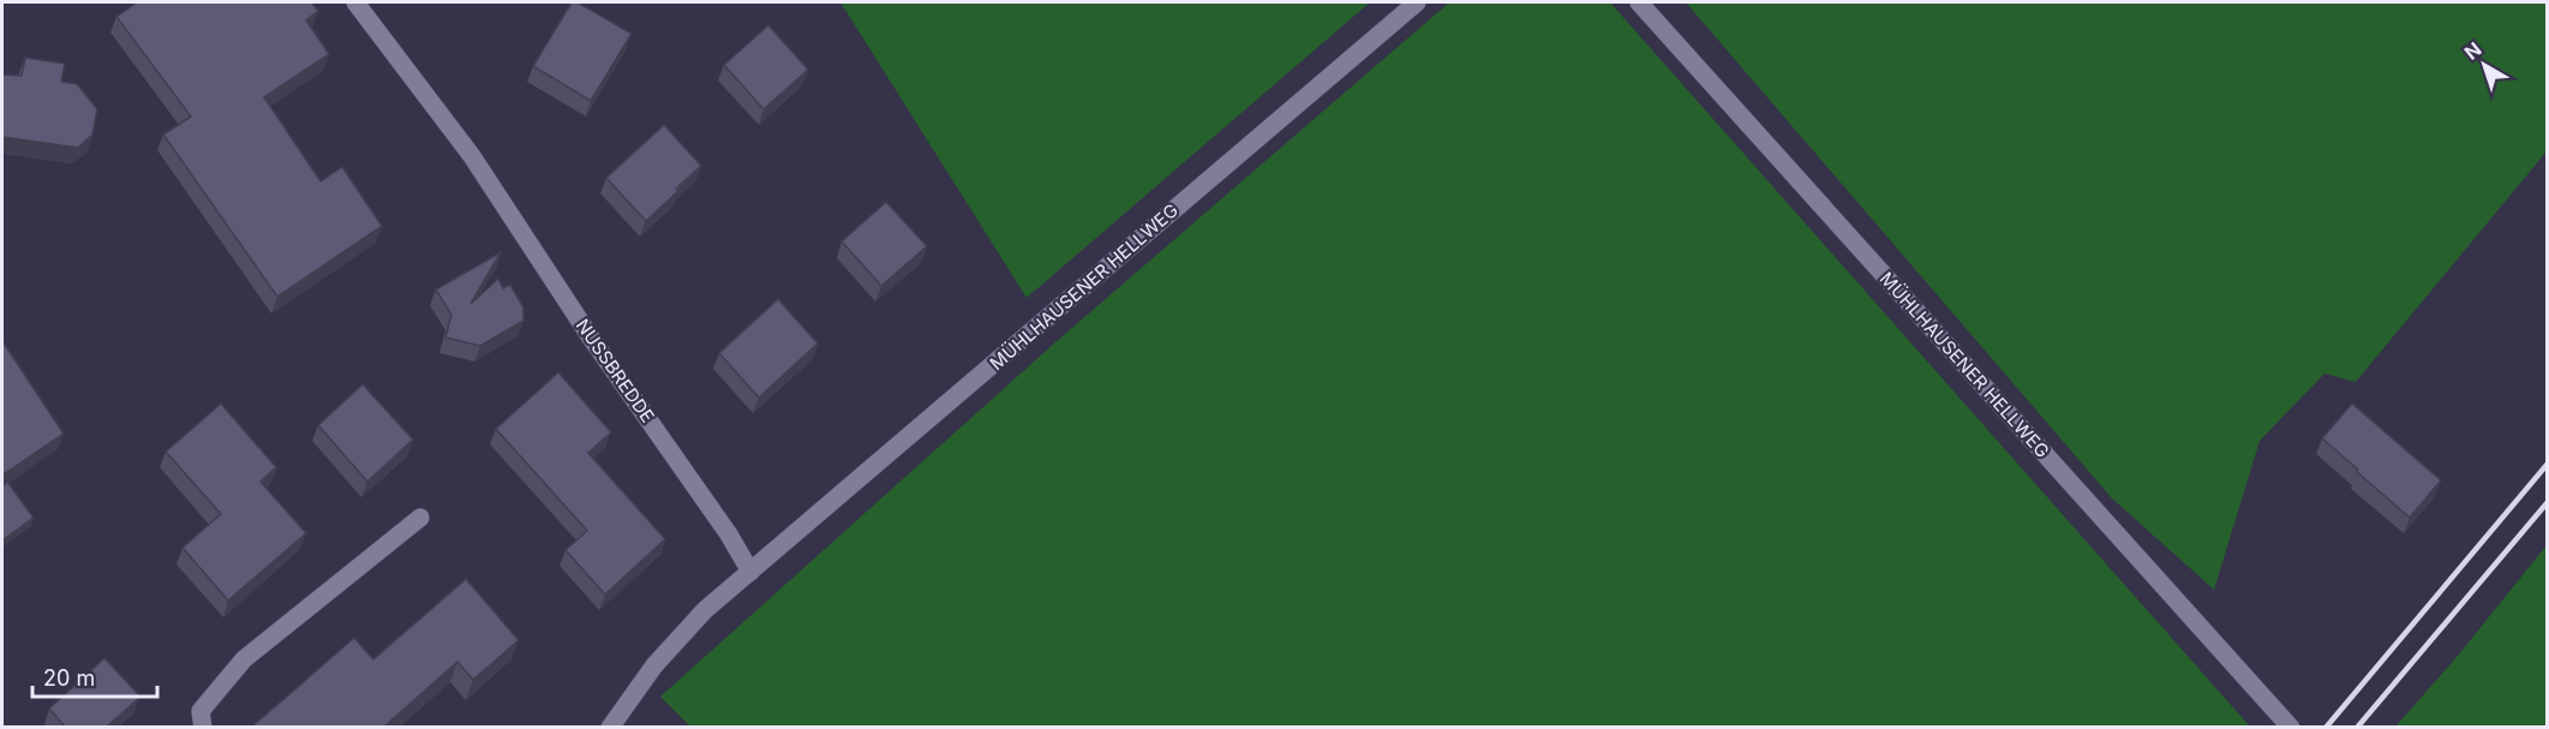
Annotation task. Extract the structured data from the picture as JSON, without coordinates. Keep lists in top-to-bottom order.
{
  "streets": {
    "street": ["MÜHLHAUSENER HELLWEG", "NUSSBREDDE"]
  },
  "crossings": [
    ["MÜHLHAUSENER HELLWEG", "NUSSBREDDE"]
  ],
  "scale_bar": "20 m",
  "north": "top left"
}
